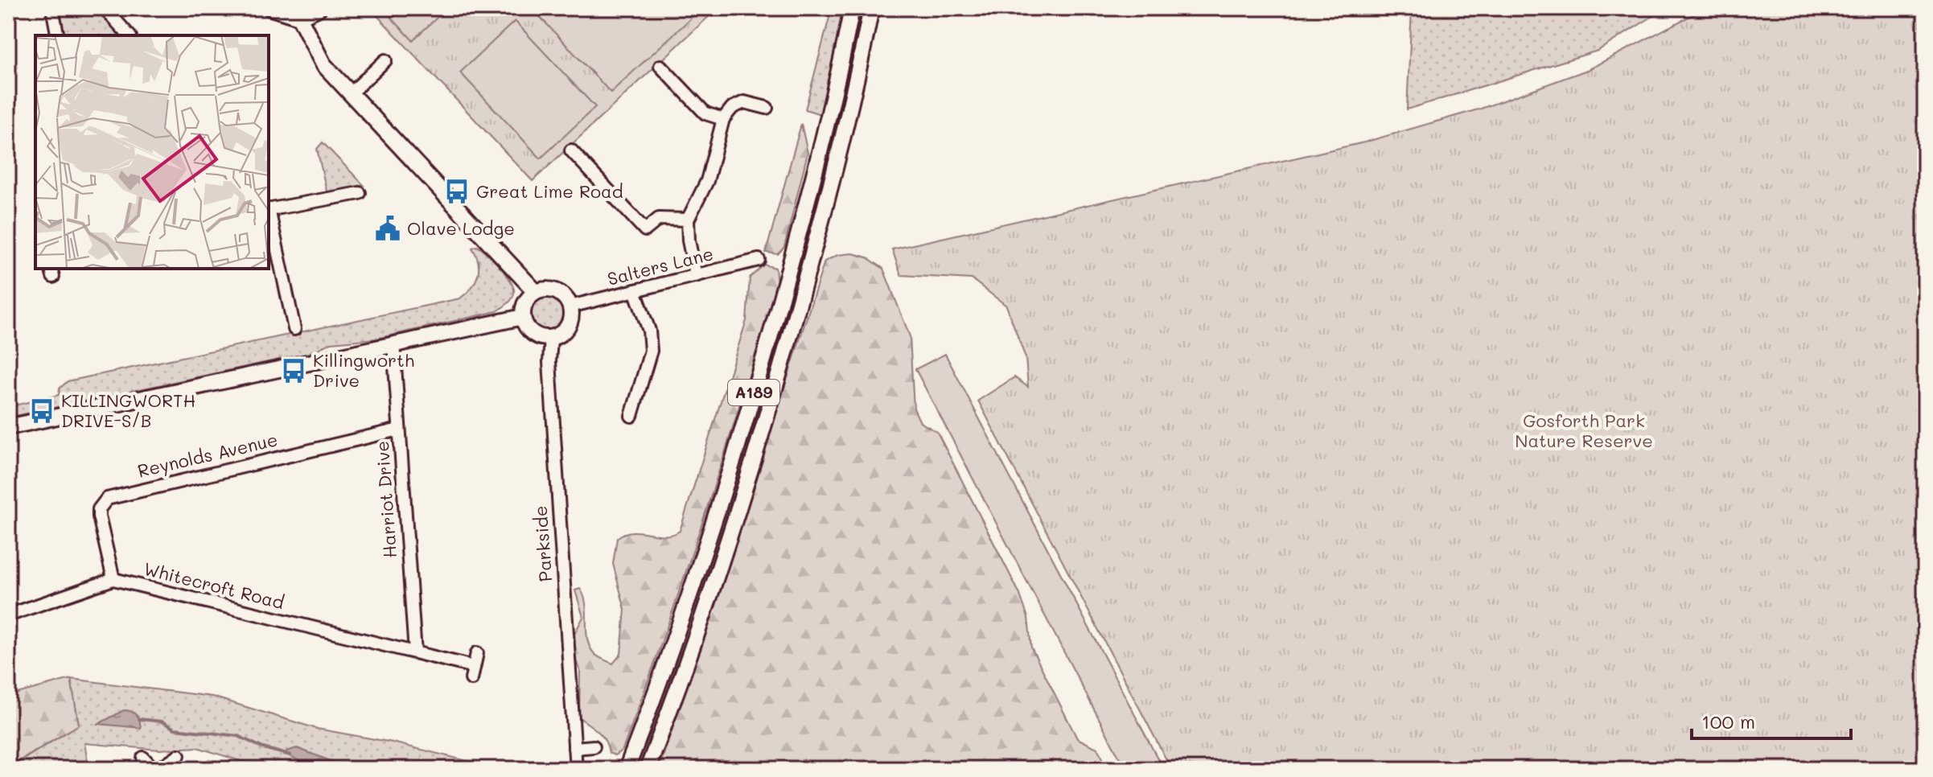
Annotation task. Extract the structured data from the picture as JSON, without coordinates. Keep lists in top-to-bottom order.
{
  "streets": {
    "main road": ["A189"],
    "street": [
      "Salters Lane",
      "Reynolds Avenue",
      "Harriot Drive",
      "Parkside",
      "Whitecroft Road"
    ]
  },
  "crossings": [
    ["Salters Lane", "Parkside"],
    ["Reynolds Avenue", "Harriot Drive"],
    ["Reynolds Avenue", "Whitecroft Road"],
    ["Harriot Drive", "Whitecroft Road"]
  ],
  "parks": ["Gosforth Park Nature Reserve"],
  "places": {
    "bus stop": ["Great Lime Road", "Killingworth Drive", "KILLINGWORTH DRIVE-S/B"],
    "public building": ["Olave Lodge"]
  },
  "scale_bar": "100 m"
}
